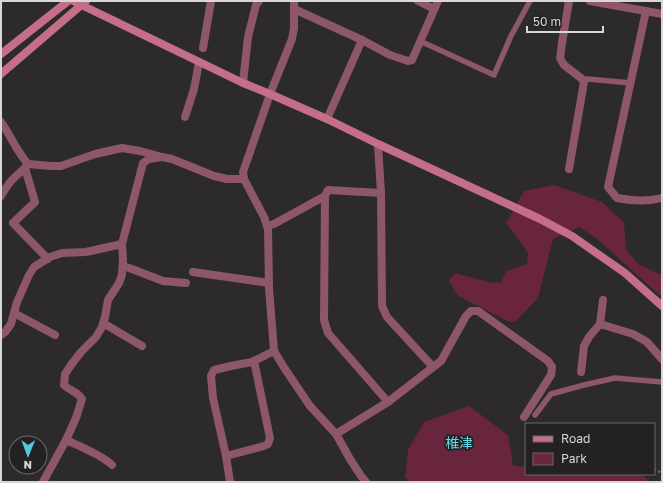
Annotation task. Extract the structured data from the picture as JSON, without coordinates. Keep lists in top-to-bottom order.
{
  "districts": ["椎津"],
  "legend": ["Road", "Park"],
  "scale_bar": "50 m",
  "north": "bottom"
}
